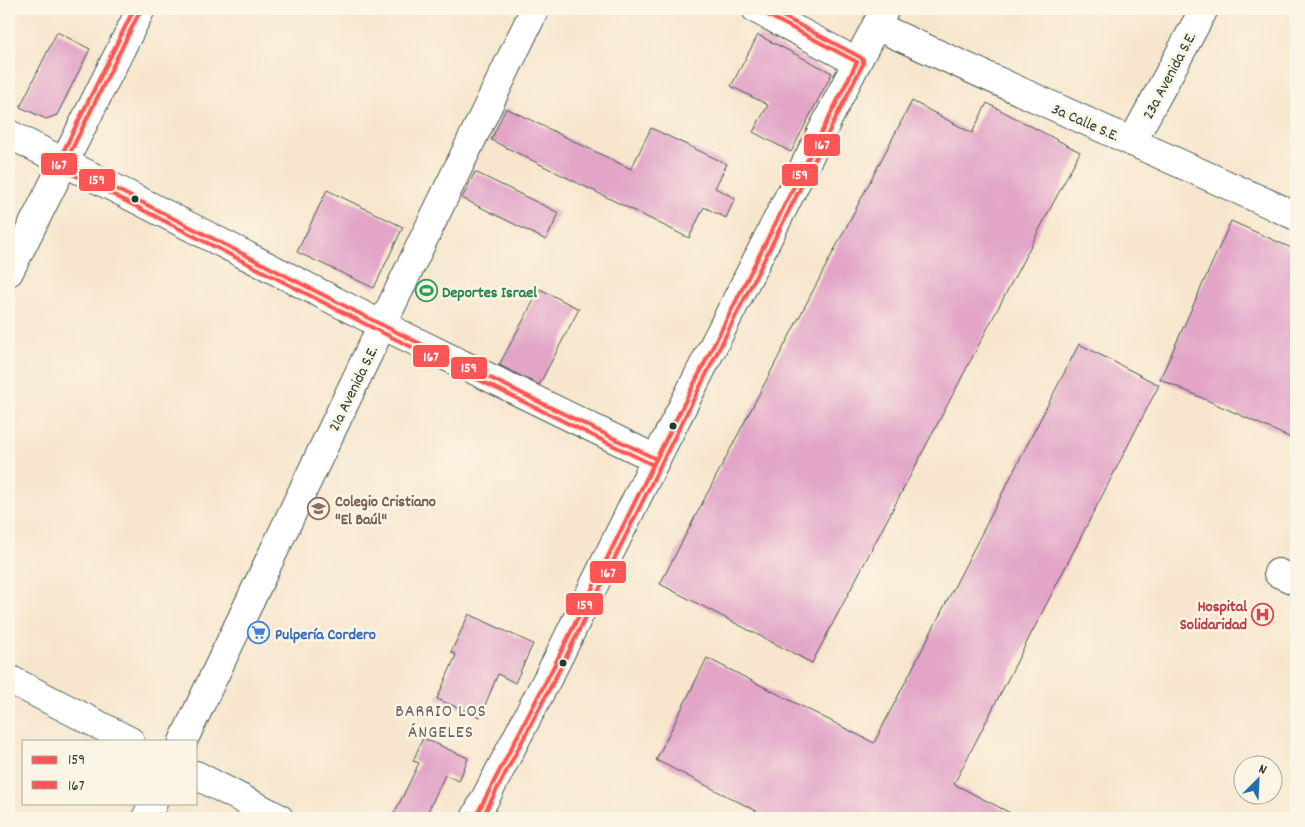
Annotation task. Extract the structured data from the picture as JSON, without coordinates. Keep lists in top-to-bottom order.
{
  "streets": {
    "street": ["23a Avenida S.E.", "3a Calle S.E.", "21a Avenida S.E."]
  },
  "crossings": [
    ["23a Avenida S.E.", "3a Calle S.E."]
  ],
  "districts": ["BARRIO LOS ÁNGELES"],
  "places": {
    "sports": ["Deportes Israel"],
    "school or university": ["Colegio Cristiano \"El Baúl\""],
    "hospital": ["Hospital Solidaridad"],
    "supermarket": ["Pulpería Cordero"]
  },
  "lines": ["transit line 159", "transit line 167"],
  "legend": ["159", "167"],
  "north": "top right"
}
